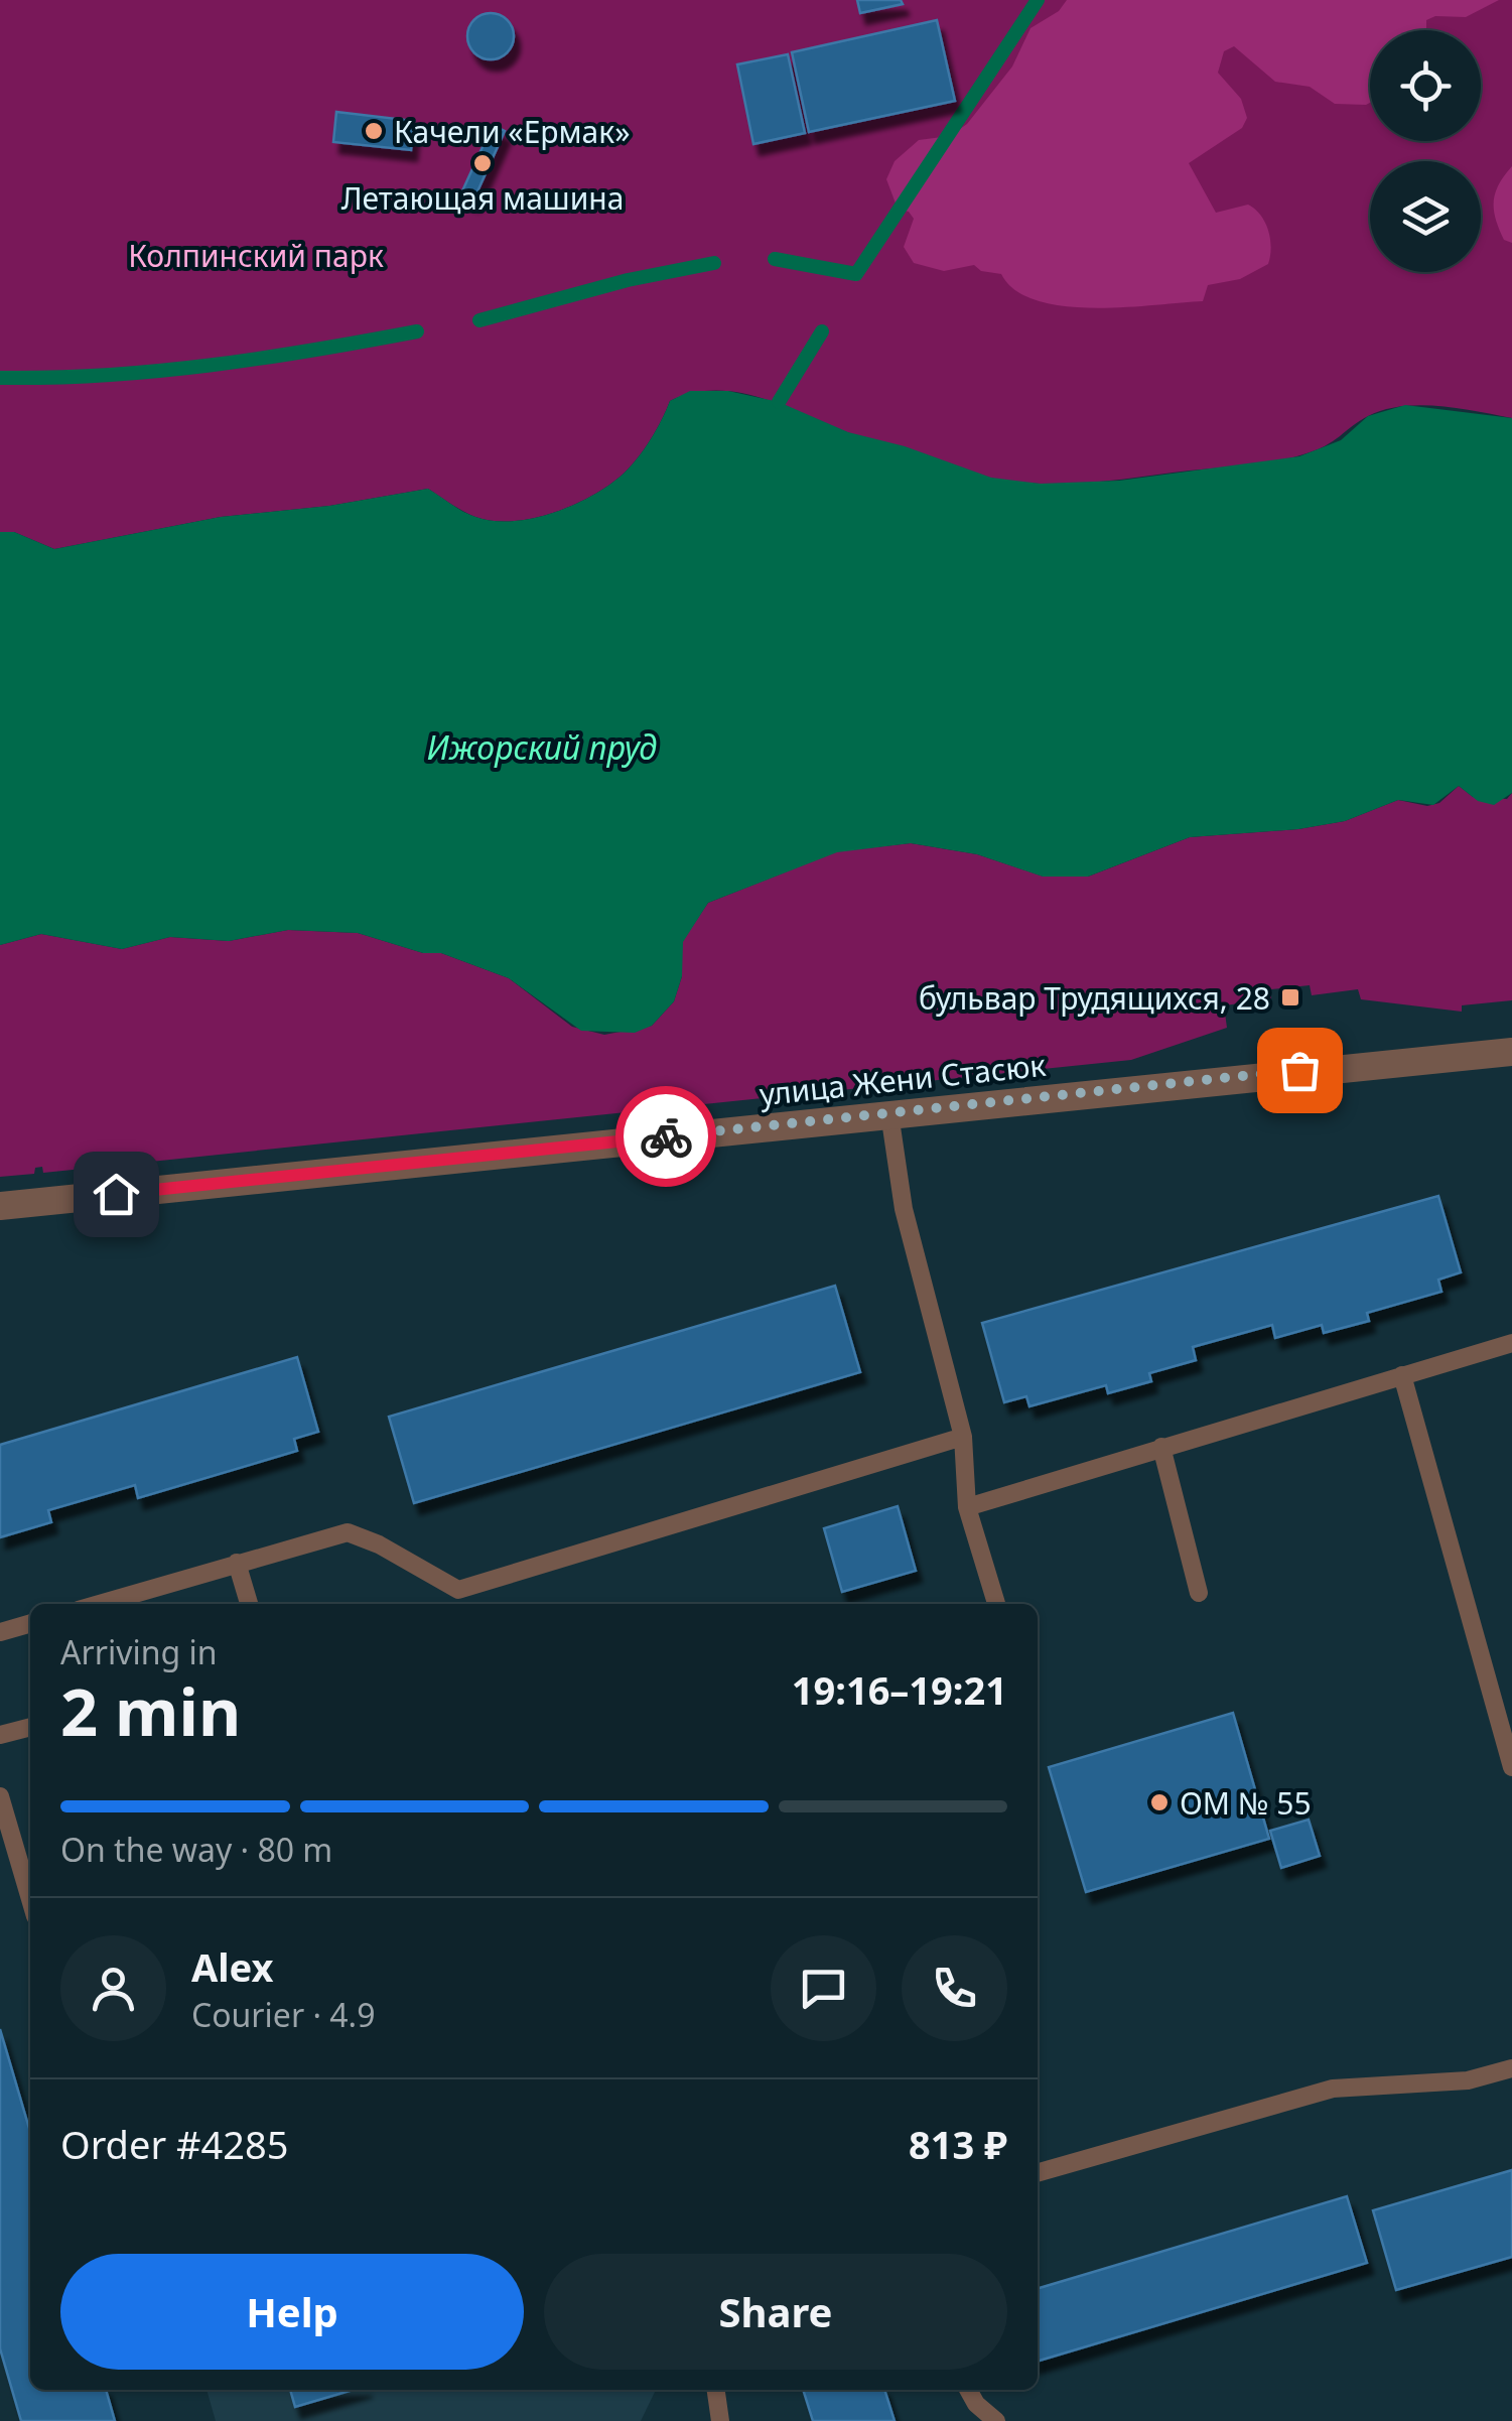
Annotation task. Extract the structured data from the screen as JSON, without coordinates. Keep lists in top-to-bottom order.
{
  "streets": {
    "street": ["улица Жени Стасюк"]
  },
  "water": ["Ижорский пруд"],
  "parks": ["Колпинский парк"],
  "places": {
    "other": ["Качели «Ермак»", "Летающая машина", "ОМ № 55"],
    "transit": ["бульвар Трудящихся, 28"]
  },
  "page": {
    "heading": ["2 min", "Arriving in", "19:16–19:21"],
    "panel": [
      "Alex",
      "Courier · 4.9",
      "Order #4285",
      "813 ₽"
    ],
    "bar": "On the way · 80 m",
    "buttons": ["Help", "Share"]
  }
}
